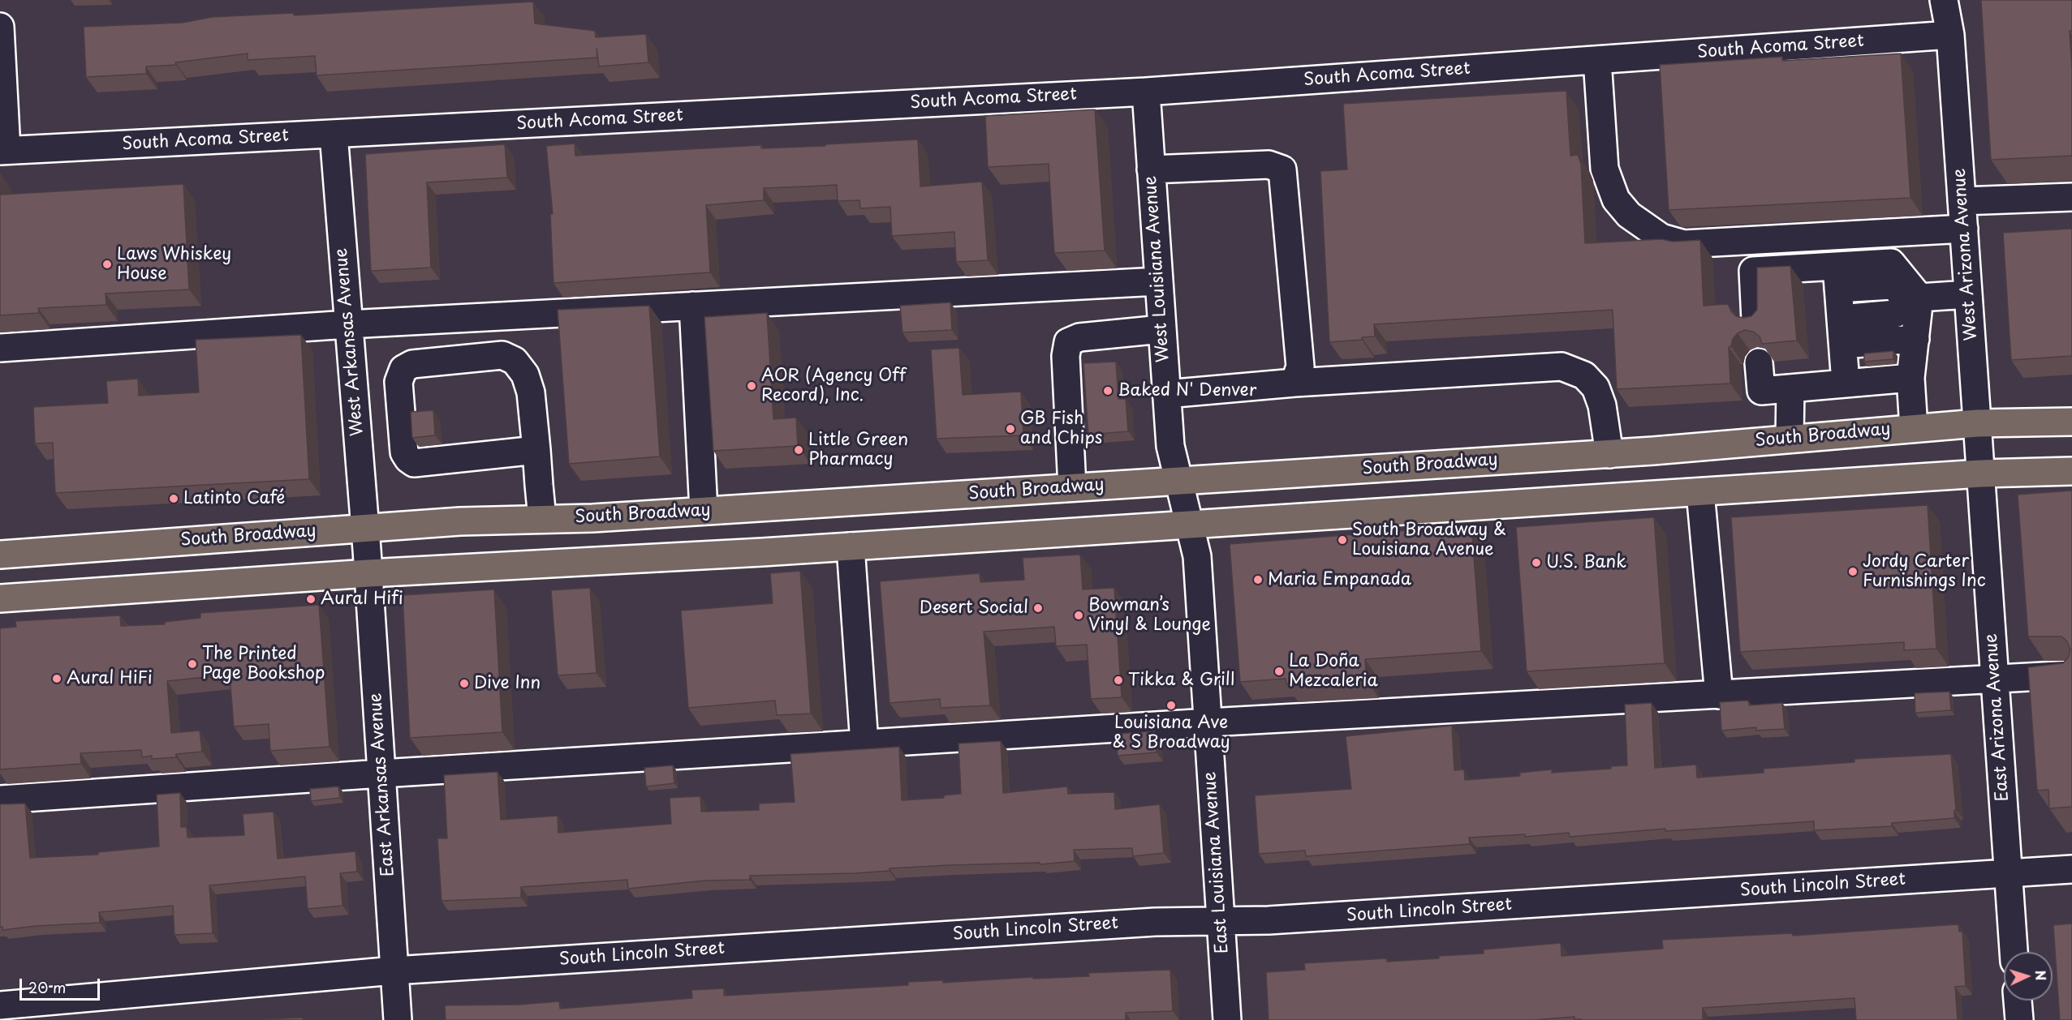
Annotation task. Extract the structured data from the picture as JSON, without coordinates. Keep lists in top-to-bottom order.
{
  "streets": {
    "main road": ["South Broadway"],
    "street": [
      "South Acoma Street",
      "West Arizona Avenue",
      "West Louisiana Avenue",
      "West Arkansas Avenue",
      "East Arizona Avenue",
      "East Arkansas Avenue",
      "East Louisiana Avenue",
      "South Lincoln Street"
    ]
  },
  "crossings": [
    ["South Acoma Street", "West Arizona Avenue"],
    ["South Acoma Street", "West Louisiana Avenue"],
    ["South Acoma Street", "West Arkansas Avenue"],
    ["West Arizona Avenue", "South Broadway"],
    ["West Arizona Avenue", "East Arizona Avenue"],
    ["West Louisiana Avenue", "South Broadway"],
    ["West Louisiana Avenue", "East Louisiana Avenue"],
    ["West Arkansas Avenue", "South Broadway"],
    ["West Arkansas Avenue", "East Arkansas Avenue"],
    ["South Broadway", "East Arizona Avenue"],
    ["South Broadway", "East Arkansas Avenue"],
    ["South Broadway", "East Louisiana Avenue"],
    ["East Arizona Avenue", "South Lincoln Street"],
    ["East Arkansas Avenue", "South Lincoln Street"],
    ["East Louisiana Avenue", "South Lincoln Street"]
  ],
  "places": [
    "Laws Whiskey House",
    "AOR (Agency Off Record), Inc.",
    "Baked N' Denver",
    "GB Fish and Chips",
    "Little Green Pharmacy",
    "Latinto Café",
    "South Broadway & Louisiana Avenue",
    "U.S. Bank",
    "Jordy Carter Furnishings Inc",
    "Maria Empanada",
    "Aural Hifi",
    "Desert Social",
    "Bowman’s Vinyl & Lounge",
    "The Printed Page Bookshop",
    "La Doña Mezcaleria",
    "Aural HiFi",
    "Tikka & Grill",
    "Dive Inn",
    "Louisiana Ave & S Broadway"
  ],
  "scale_bar": "20 m",
  "north": "right"
}
